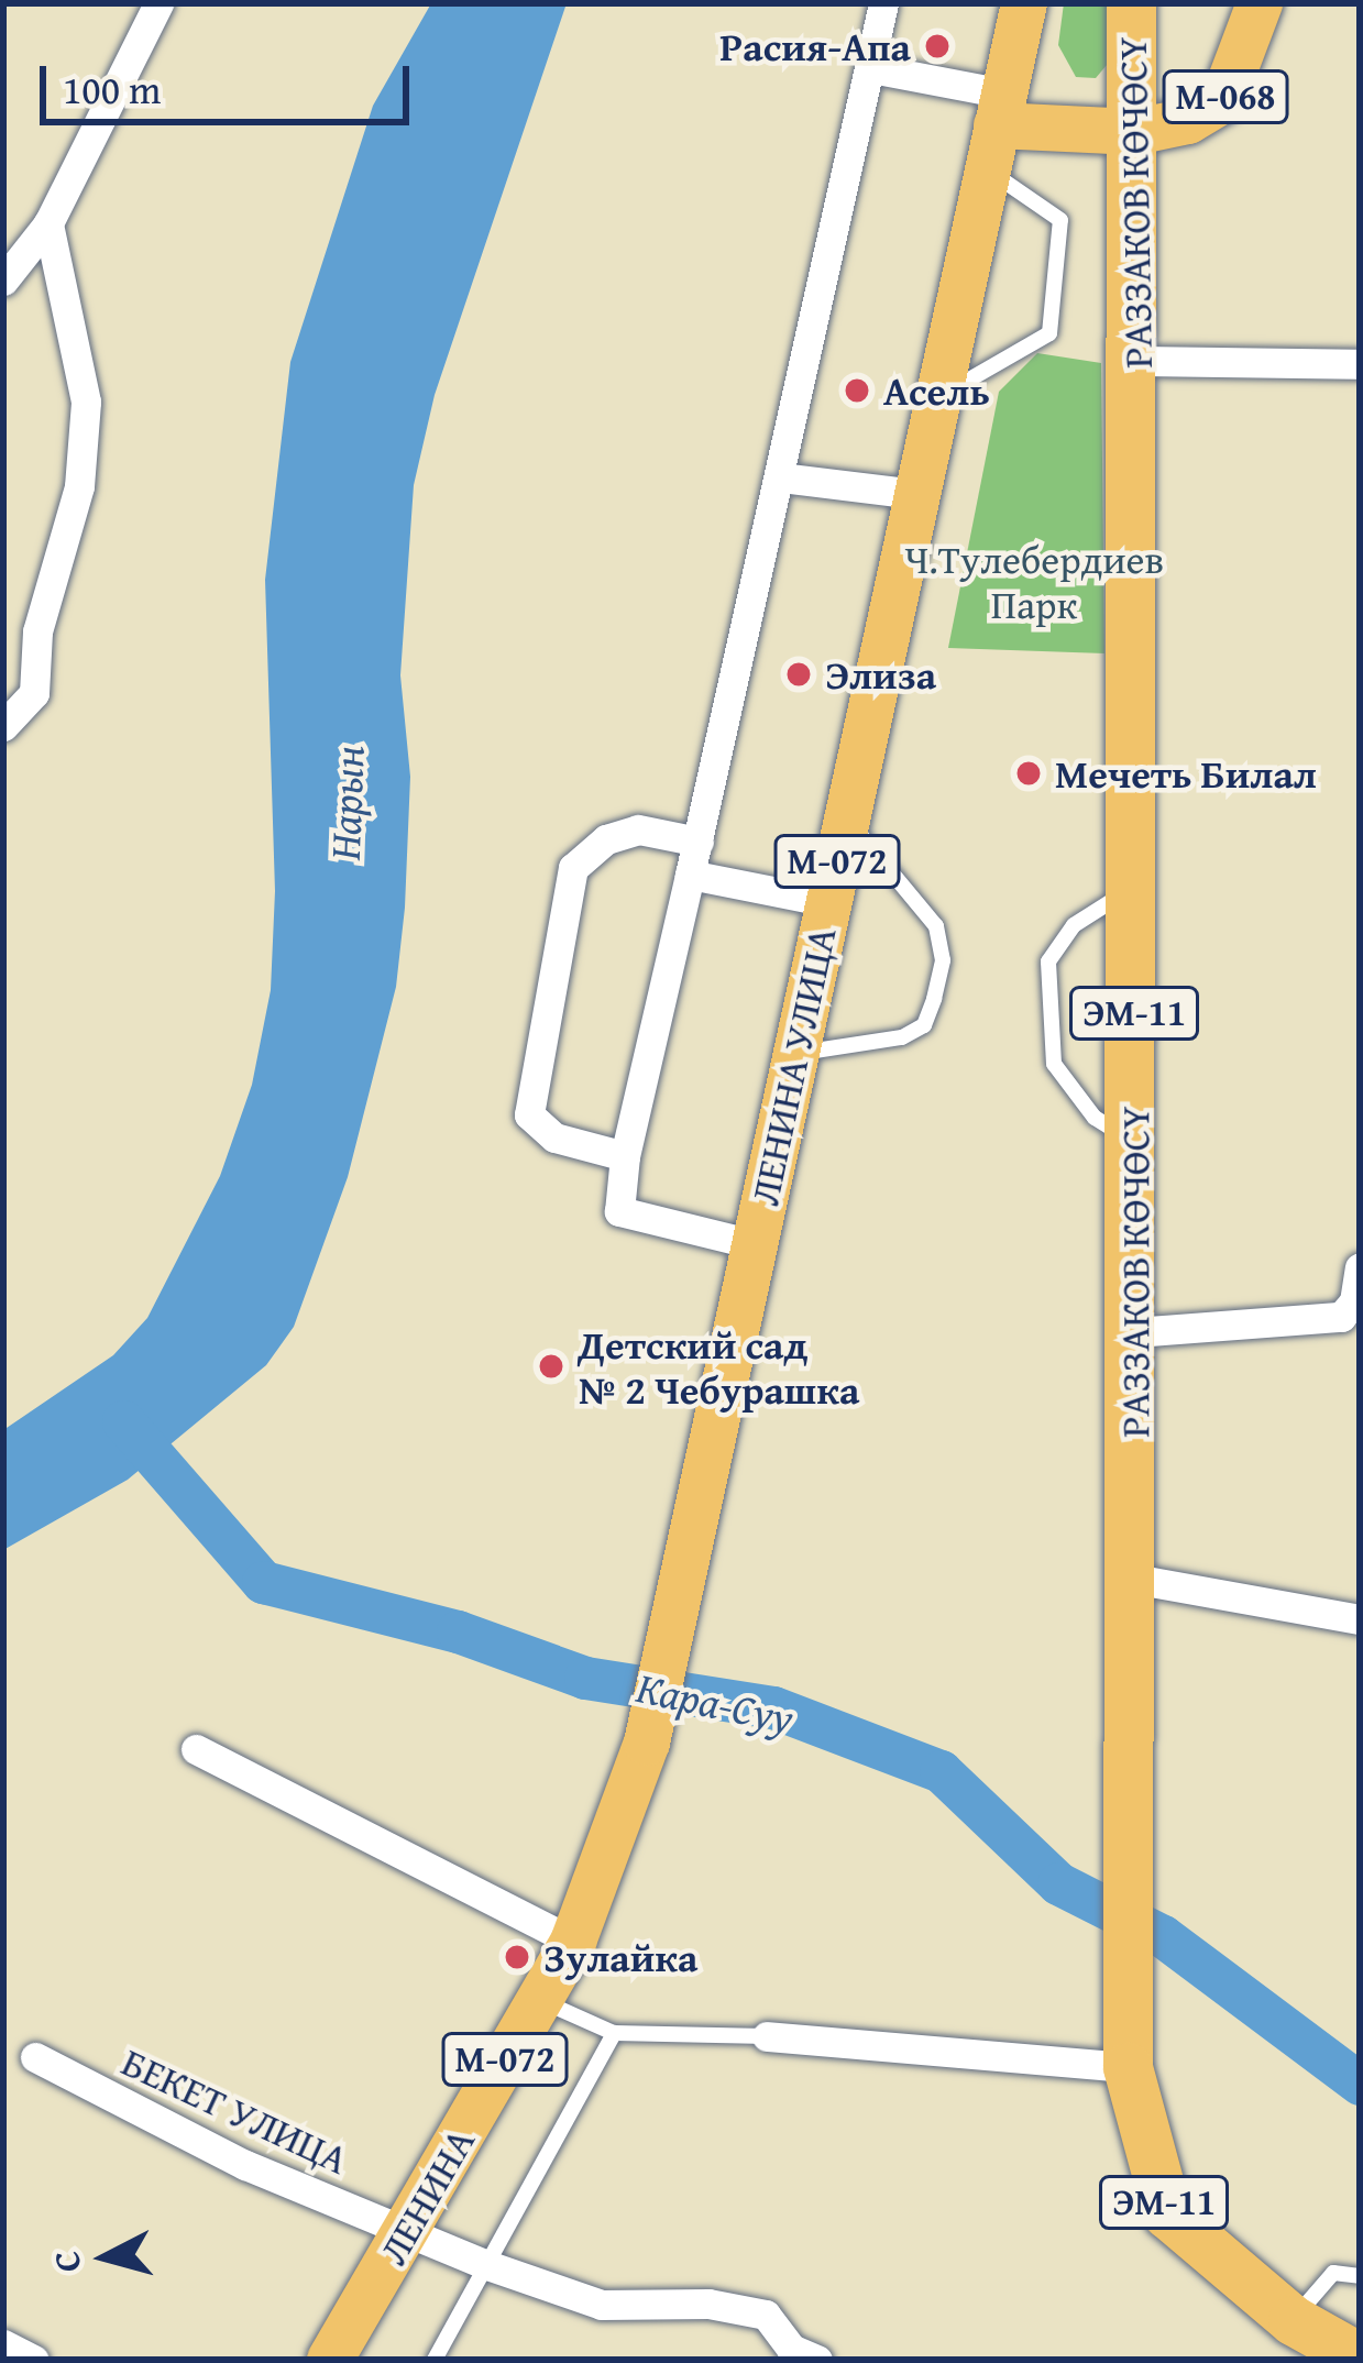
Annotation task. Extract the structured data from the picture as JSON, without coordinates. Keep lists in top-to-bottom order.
{
  "streets": {
    "highway": ["РАЗЗАКОВ КӨЧӨСҮ", "ЭМ-11"],
    "main road": [
      "М-068",
      "М-072",
      "ЛЕНИНА УЛИЦА",
      "ЛЕНИНА"
    ],
    "street": ["БЕКЕТ УЛИЦА"]
  },
  "crossings": [
    ["М-068", "РАЗЗАКОВ КӨЧӨСҮ"],
    ["ЛЕНИНА УЛИЦА", "ЛЕНИНА"],
    ["БЕКЕТ УЛИЦА", "ЛЕНИНА"]
  ],
  "water": ["Нарын", "Кара-Суу"],
  "parks": ["Ч.Тулебердиев Парк"],
  "places": [
    "Расия-Апа",
    "Асель",
    "Элиза",
    "Мечеть Билал",
    "Детский сад № 2 Чебурашка",
    "Зулайка"
  ],
  "scale_bar": "100 m",
  "north": "left"
}
